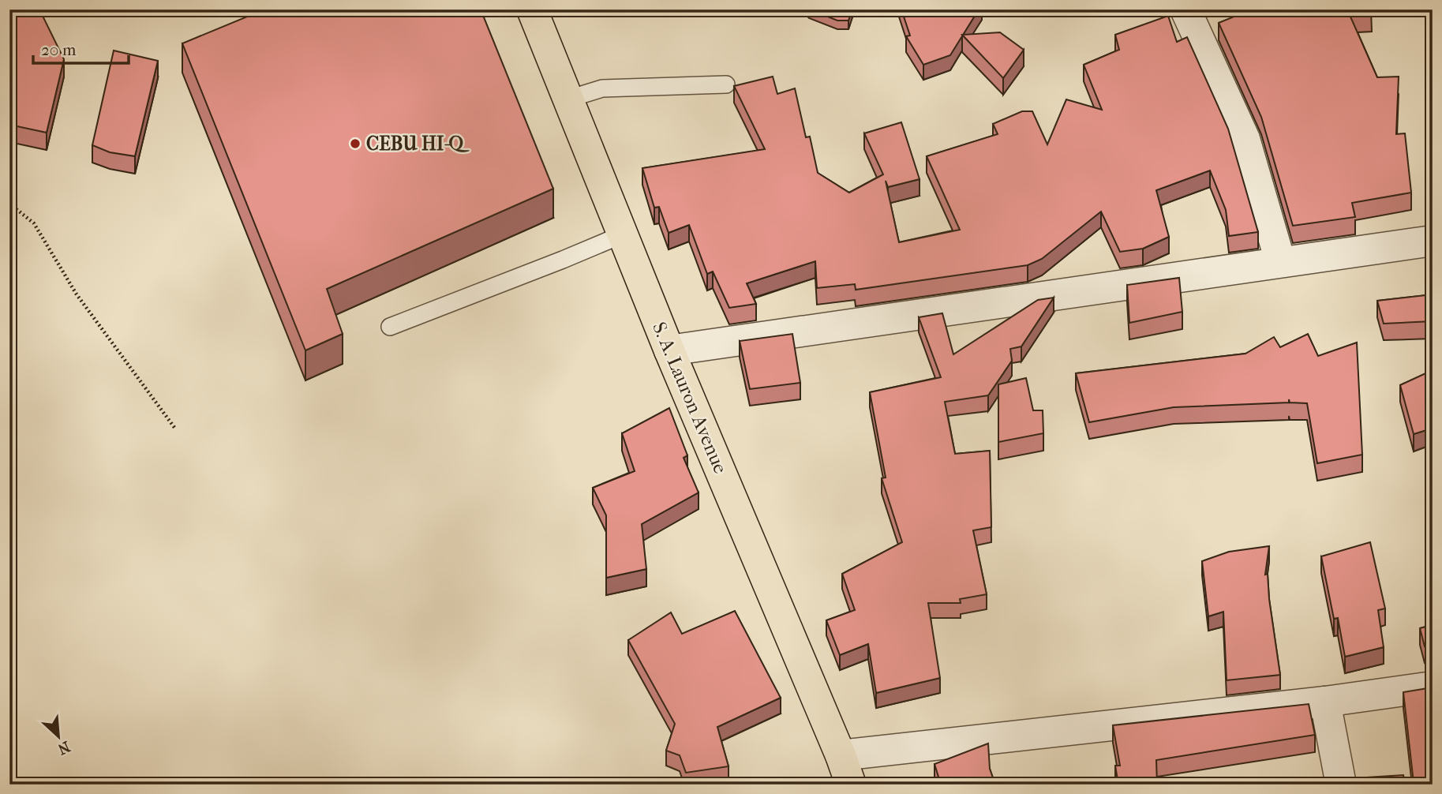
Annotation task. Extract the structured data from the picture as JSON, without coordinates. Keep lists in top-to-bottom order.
{
  "streets": {
    "highway": ["S. A. Lauron Avenue"]
  },
  "places": ["CEBU HI-Q"],
  "scale_bar": "20 m",
  "north": "bottom right"
}
